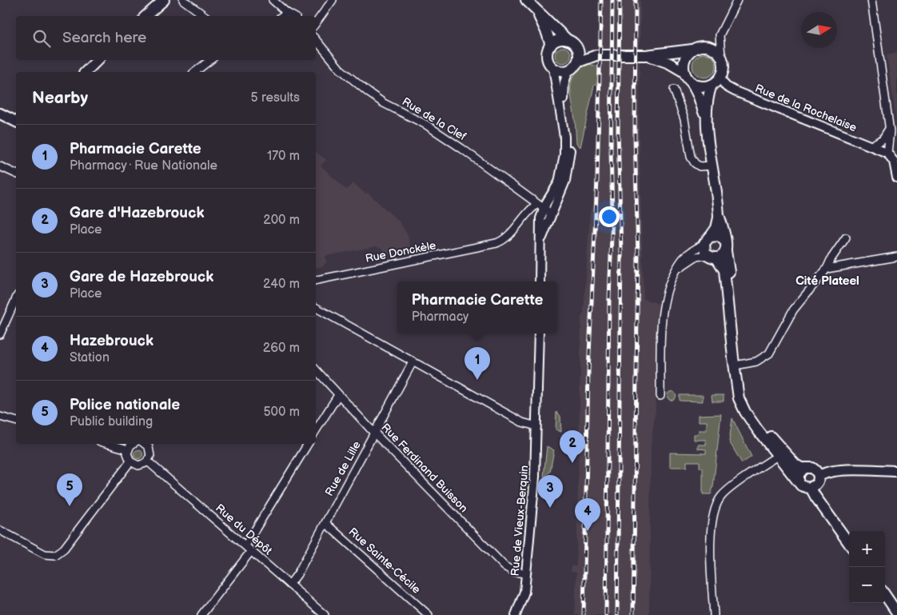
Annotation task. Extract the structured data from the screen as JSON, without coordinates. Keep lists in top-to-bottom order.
{
  "streets": {
    "street": [
      "Rue de la Rochelaise",
      "Rue de la Clef",
      "Rue Donckèle",
      "Rue Ferdinand Buisson",
      "Rue de Lille",
      "Rue de Vieux-Berquin",
      "Rue du Dépôt",
      "Rue Sainte-Cécile"
    ]
  },
  "crossings": [
    ["Rue de la Clef", "Rue Donckèle"],
    ["Rue Ferdinand Buisson", "Rue de Lille"],
    ["Rue Ferdinand Buisson", "Rue de Vieux-Berquin"],
    ["Rue de Lille", "Rue du Dépôt"],
    ["Rue de Lille", "Rue Sainte-Cécile"]
  ],
  "districts": ["Cité Plateel"],
  "north": "right",
  "page": {
    "search": "Search here",
    "heading": ["Nearby", "5 results"],
    "list": [
      {
        "mark": "1",
        "name": "Pharmacie Carette",
        "note": "Pharmacy · Rue Nationale",
        "value": "170 m"
      },
      {
        "mark": "2",
        "name": "Gare d'Hazebrouck",
        "note": "Place",
        "value": "200 m"
      },
      {
        "mark": "3",
        "name": "Gare de Hazebrouck",
        "note": "Place",
        "value": "240 m"
      },
      {
        "mark": "4",
        "name": "Hazebrouck",
        "note": "Station",
        "value": "260 m"
      },
      {
        "mark": "5",
        "name": "Police nationale",
        "note": "Public building",
        "value": "500 m"
      }
    ],
    "popup": ["Pharmacie Carette", "Pharmacy"],
    "pins": [
      "1",
      "2",
      "5",
      "3",
      "4"
    ],
    "map_buttons": ["+", "−"]
  }
}
